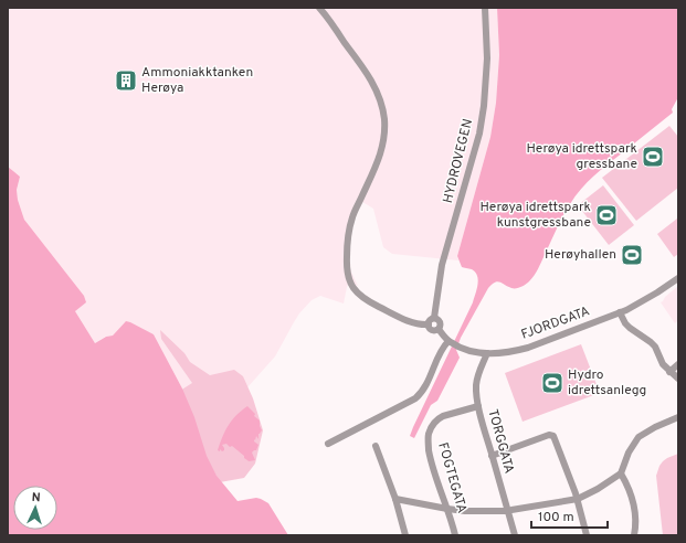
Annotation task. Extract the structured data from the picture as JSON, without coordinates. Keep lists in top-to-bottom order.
{
  "streets": {
    "street": [
      "HYDROVEGEN",
      "FJORDGATA",
      "TORGGATA",
      "FOGTEGATA"
    ]
  },
  "crossings": [
    ["FJORDGATA", "TORGGATA"],
    ["TORGGATA", "FOGTEGATA"]
  ],
  "places": {
    "building": ["Ammoniakktanken Herøya"],
    "sports": [
      "Herøya idrettspark gressbane",
      "Herøya idrettspark kunstgressbane",
      "Herøyhallen",
      "Hydro idrettsanlegg"
    ]
  },
  "scale_bar": "100 m",
  "north": "top"
}
